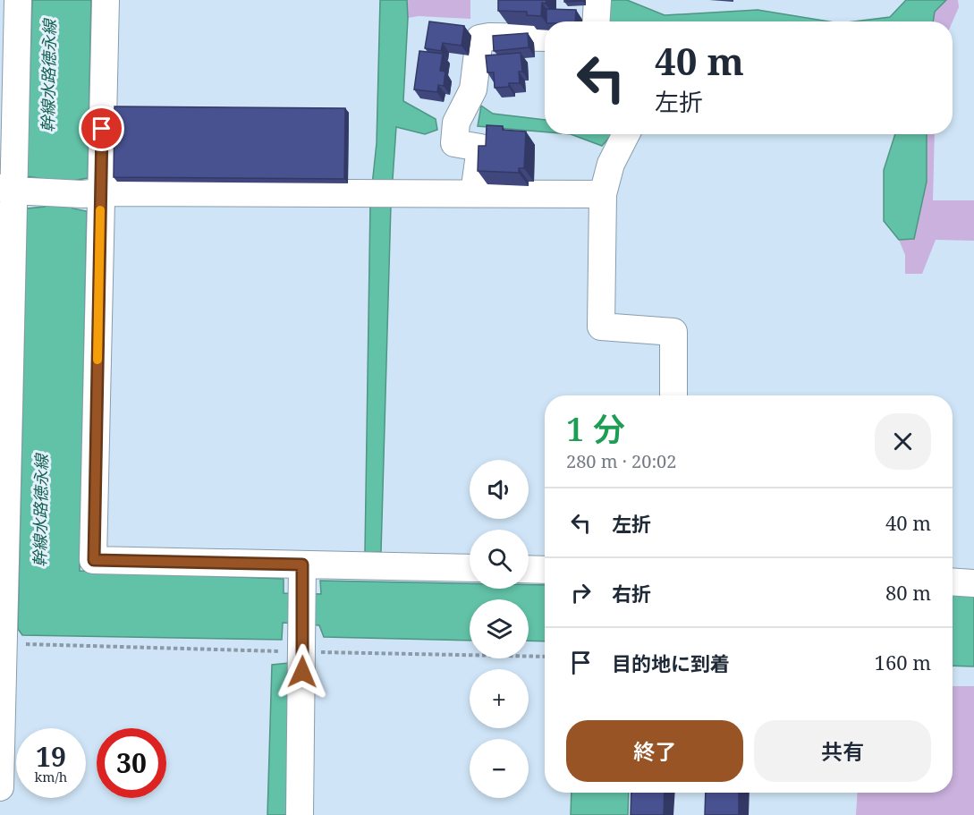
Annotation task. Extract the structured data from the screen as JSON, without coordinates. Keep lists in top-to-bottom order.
{
  "water": ["幹線水路徳永線"],
  "page": {
    "turn": ["40 m", "左折"],
    "heading": ["1 分", "280 m · 20:02"],
    "map_buttons": ["+", "−"],
    "list": [
      {
        "name": "左折",
        "value": "40 m"
      },
      {
        "name": "右折",
        "value": "80 m"
      },
      {
        "name": "目的地に到着",
        "value": "160 m"
      }
    ],
    "buttons": ["終了", "共有"],
    "speed": "19 km/h",
    "limit": "30"
  }
}
